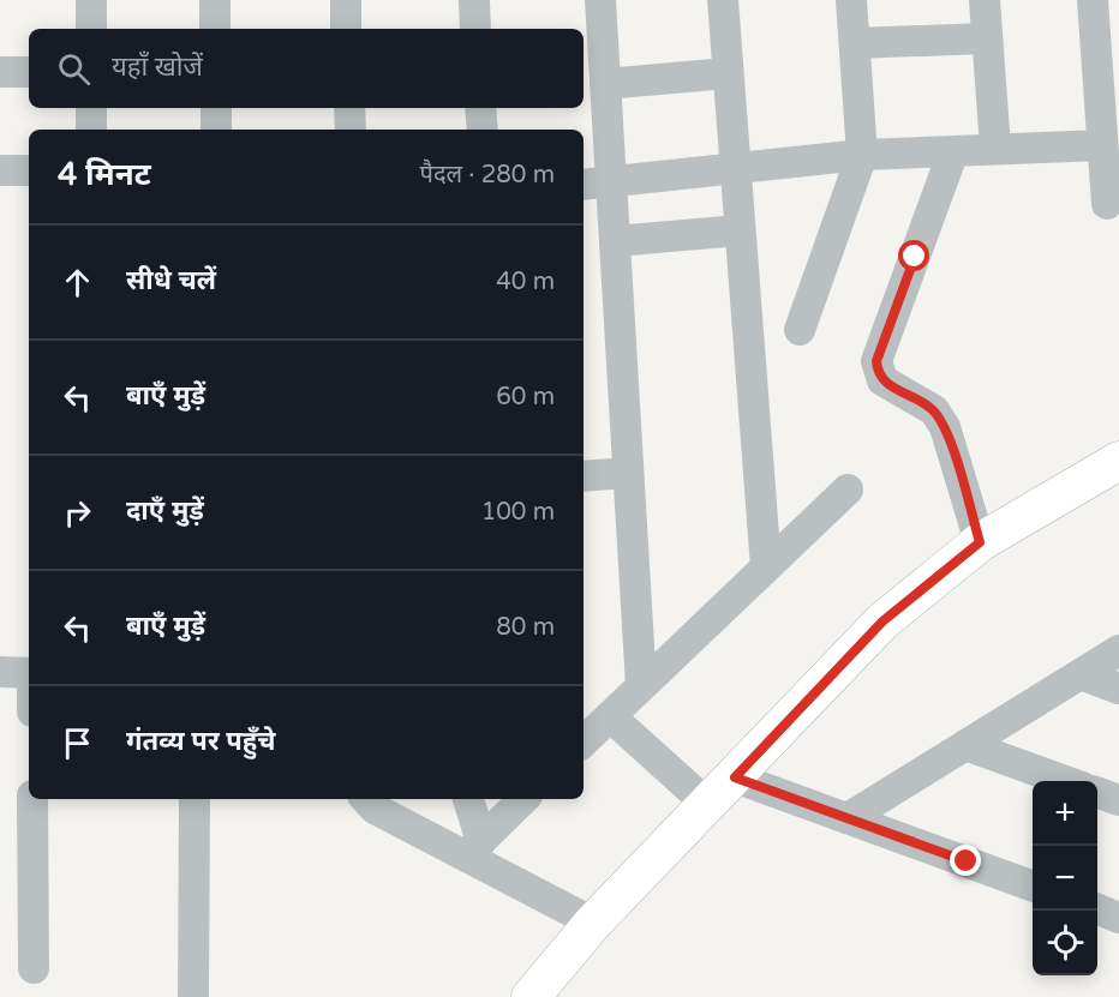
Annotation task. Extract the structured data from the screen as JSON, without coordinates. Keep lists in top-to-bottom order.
{
  "page": {
    "search": "यहाँ खोजें",
    "heading": ["4 मिनट", "पैदल · 280 m"],
    "list": [
      ["सीधे चलें", "40 m"],
      ["बाएँ मुड़ें", "60 m"],
      ["दाएँ मुड़ें", "100 m"],
      ["बाएँ मुड़ें", "80 m"],
      "गंतव्य पर पहुँचे"
    ],
    "map_buttons": ["+", "−"]
  }
}
